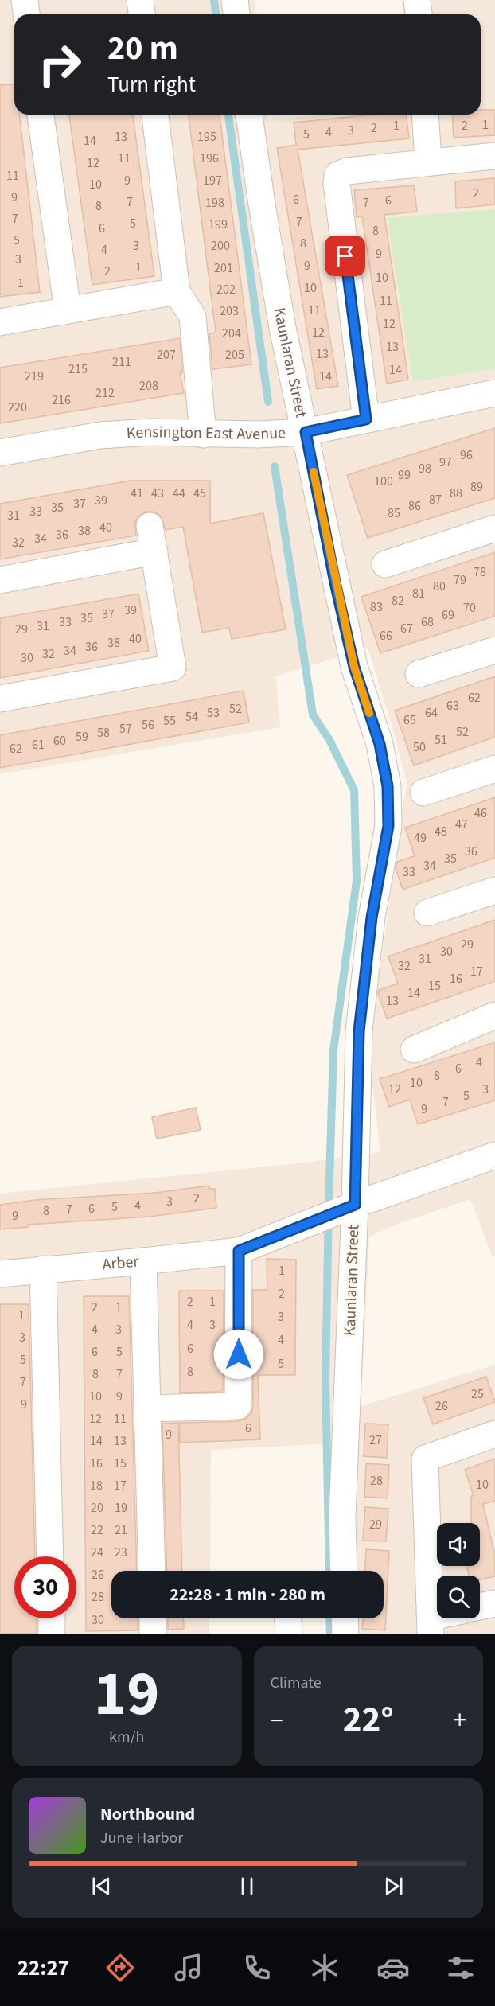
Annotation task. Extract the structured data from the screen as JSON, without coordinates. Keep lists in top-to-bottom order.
{
  "streets": {
    "street": ["Kaunlaran Street", "Kensington East Avenue", "Arber"]
  },
  "crossings": [
    ["Kaunlaran Street", "Kensington East Avenue"],
    ["Kaunlaran Street", "Arber"]
  ],
  "house_numbers": [
    "1",
    "1",
    "2",
    "2",
    "3",
    "4",
    "5",
    "13",
    "195",
    "14",
    "11",
    "196",
    "12",
    "11",
    "9",
    "197",
    "10",
    "2",
    "9",
    "6",
    "6",
    "7",
    "198",
    "7",
    "8",
    "7",
    "7",
    "5",
    "199",
    "6",
    "8",
    "5",
    "8",
    "3",
    "200",
    "4",
    "9",
    "3",
    "9",
    "1",
    "201",
    "2",
    "10",
    "1",
    "10",
    "202",
    "11",
    "11",
    "203",
    "12",
    "12",
    "204",
    "13",
    "13",
    "207",
    "205",
    "211",
    "215",
    "14",
    "219",
    "14",
    "208",
    "212",
    "216",
    "220",
    "96",
    "97",
    "98",
    "99",
    "100",
    "89",
    "41",
    "43",
    "44",
    "45",
    "88",
    "87",
    "39",
    "37",
    "86",
    "35",
    "33",
    "85",
    "31",
    "40",
    "38",
    "36",
    "34",
    "32",
    "78",
    "79",
    "80",
    "81",
    "82",
    "83",
    "70",
    "39",
    "37",
    "69",
    "35",
    "33",
    "68",
    "31",
    "67",
    "29",
    "66",
    "40",
    "38",
    "36",
    "34",
    "32",
    "30",
    "62",
    "63",
    "52",
    "53",
    "64",
    "54",
    "65",
    "55",
    "56",
    "57",
    "52",
    "58",
    "59",
    "51",
    "60",
    "61",
    "50",
    "62",
    "46",
    "47",
    "48",
    "49",
    "36",
    "35",
    "34",
    "33",
    "29",
    "30",
    "31",
    "32",
    "17",
    "16",
    "15",
    "14",
    "13",
    "4",
    "6",
    "8",
    "10",
    "12",
    "3",
    "5",
    "7",
    "9",
    "2",
    "3",
    "4",
    "5",
    "6",
    "7",
    "8",
    "9",
    "1",
    "2",
    "2",
    "1",
    "2",
    "1",
    "1",
    "3",
    "4",
    "3",
    "4",
    "3",
    "3",
    "4",
    "6",
    "6",
    "5",
    "5",
    "5",
    "8",
    "8",
    "7",
    "7",
    "25",
    "10",
    "9",
    "9",
    "26",
    "12",
    "11",
    "6",
    "9",
    "27",
    "14",
    "13",
    "16",
    "15",
    "28",
    "10",
    "18",
    "17",
    "20",
    "19",
    "29",
    "22",
    "21",
    "24",
    "23",
    "26",
    "28",
    "30"
  ],
  "page": {
    "turn": ["20 m", "Turn right"],
    "limit": "30",
    "trip": "22:28 · 1 min · 280 m",
    "tile": [
      ["19", "km/h"],
      "Climate"
    ],
    "heat": ["−", "22°", "+"],
    "song": ["Northbound", "June Harbor"],
    "tabs": "22:27"
  }
}
